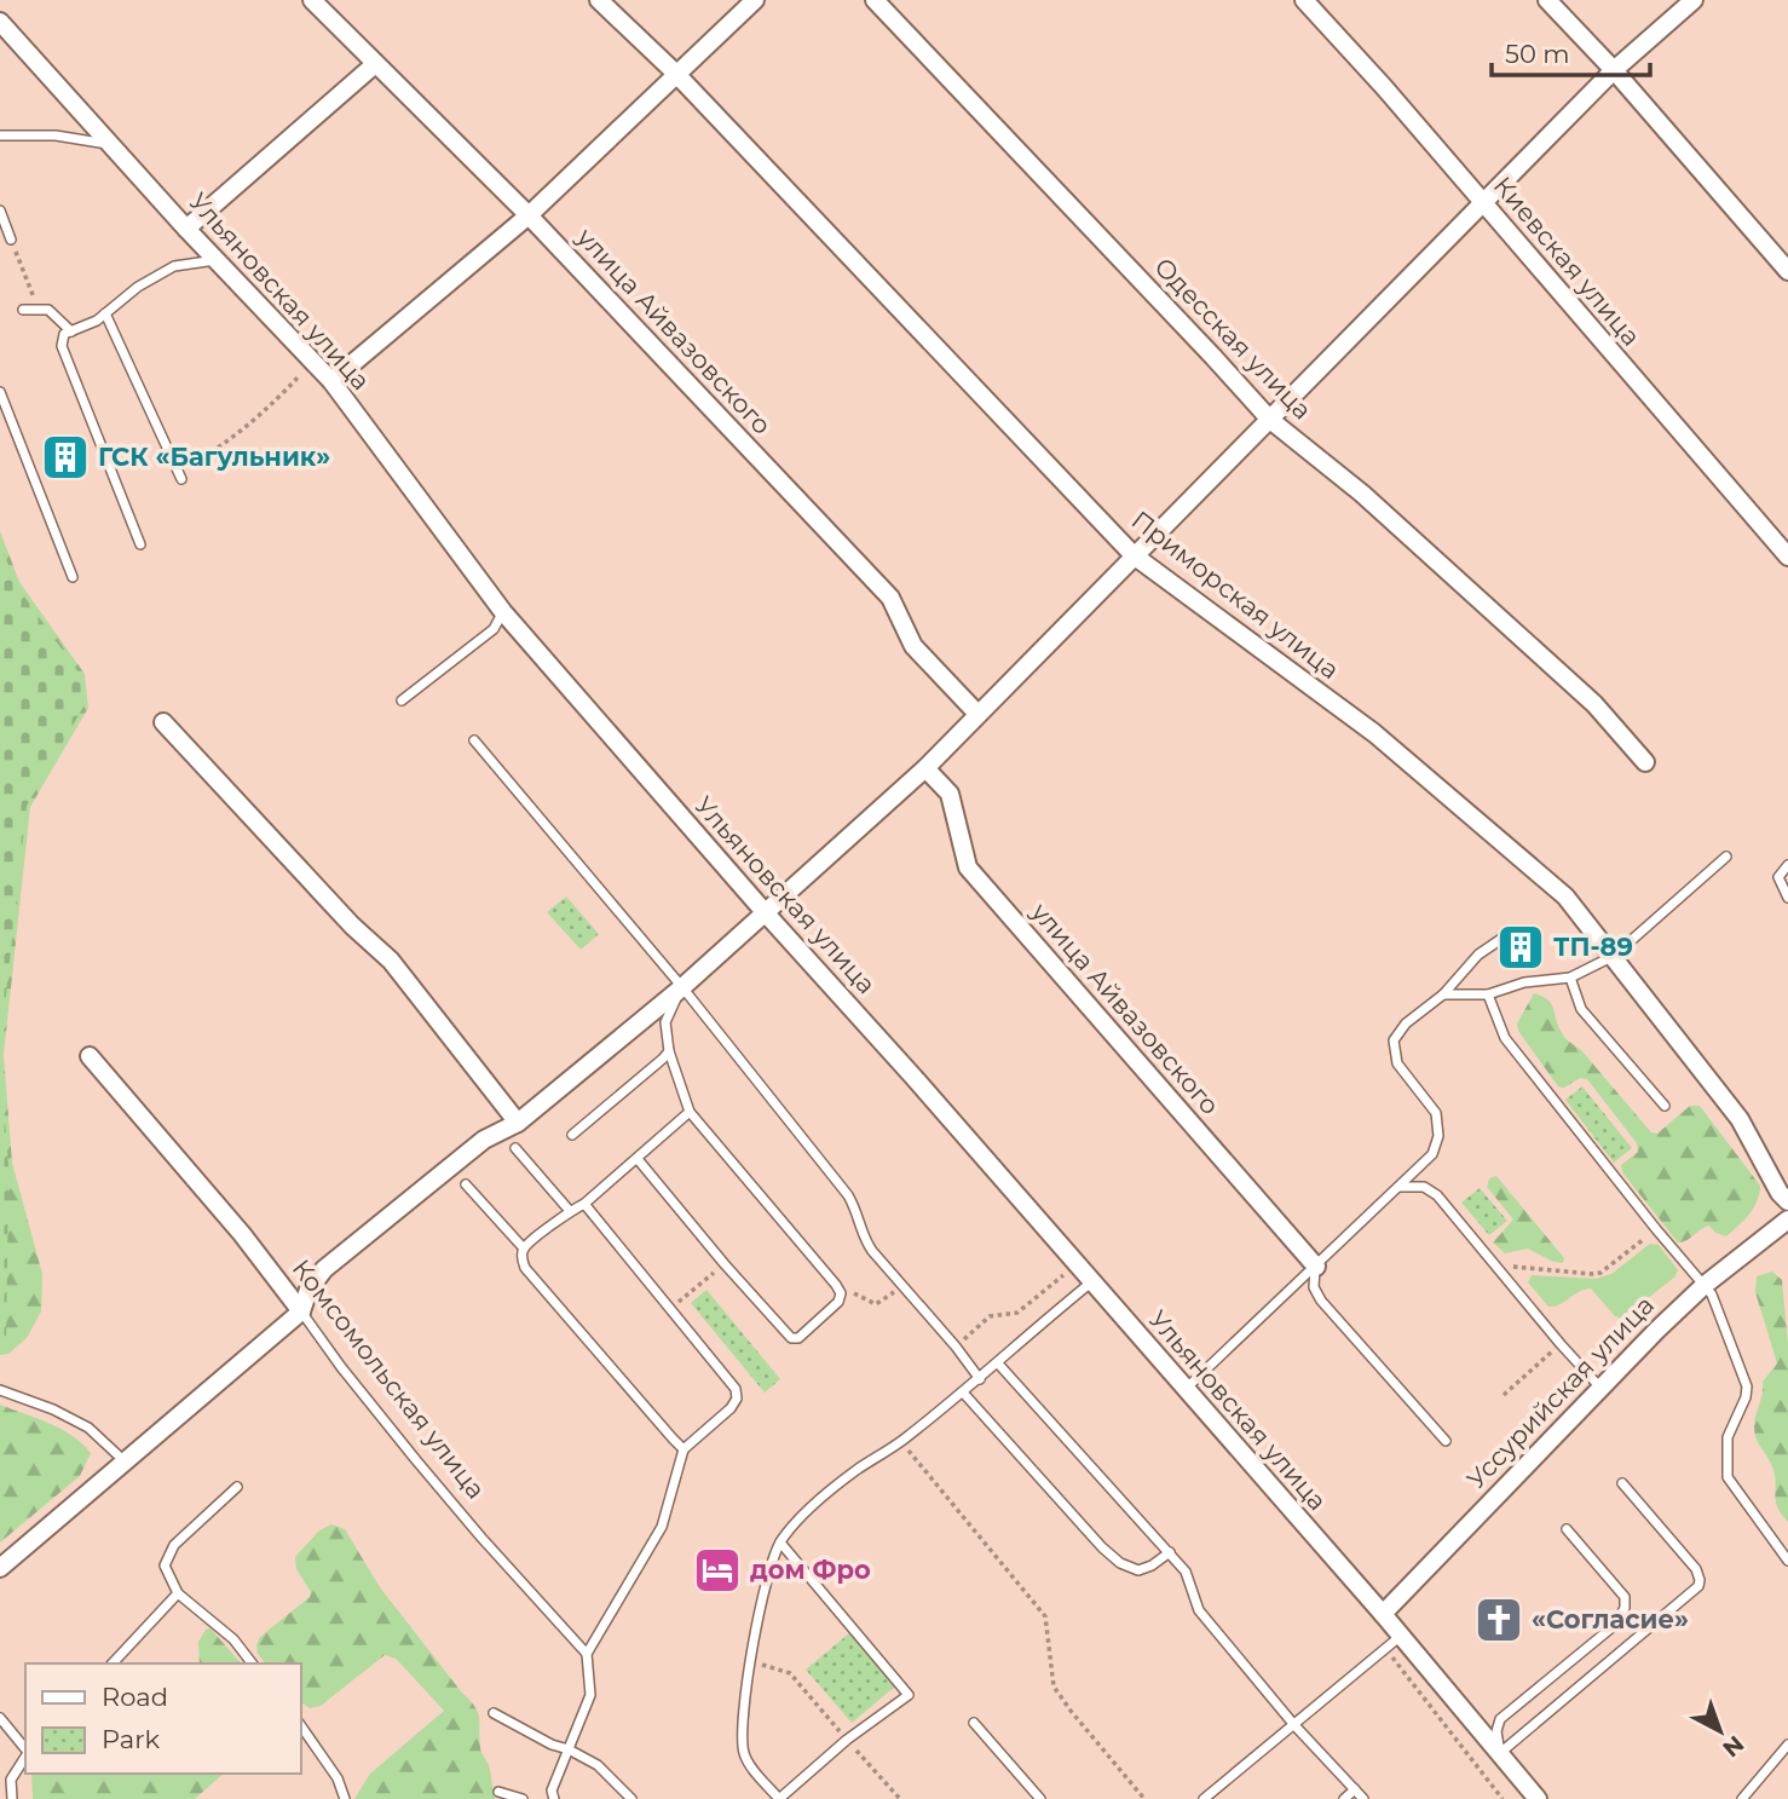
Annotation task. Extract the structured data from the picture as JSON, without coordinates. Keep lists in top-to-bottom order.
{
  "streets": {
    "street": [
      "Киевская улица",
      "Ульяновская улица",
      "улица Айвазовского",
      "Одесская улица",
      "Приморская улица",
      "Комсомольская улица",
      "Уссурийская улица"
    ]
  },
  "crossings": [
    ["Ульяновская улица", "Уссурийская улица"]
  ],
  "places": {
    "building": ["ГСК «Багульник»", "ТП-89"],
    "hotel": ["дом Фро"],
    "church": ["«Согласие»"]
  },
  "legend": ["Road", "Park"],
  "scale_bar": "50 m",
  "north": "bottom right"
}
